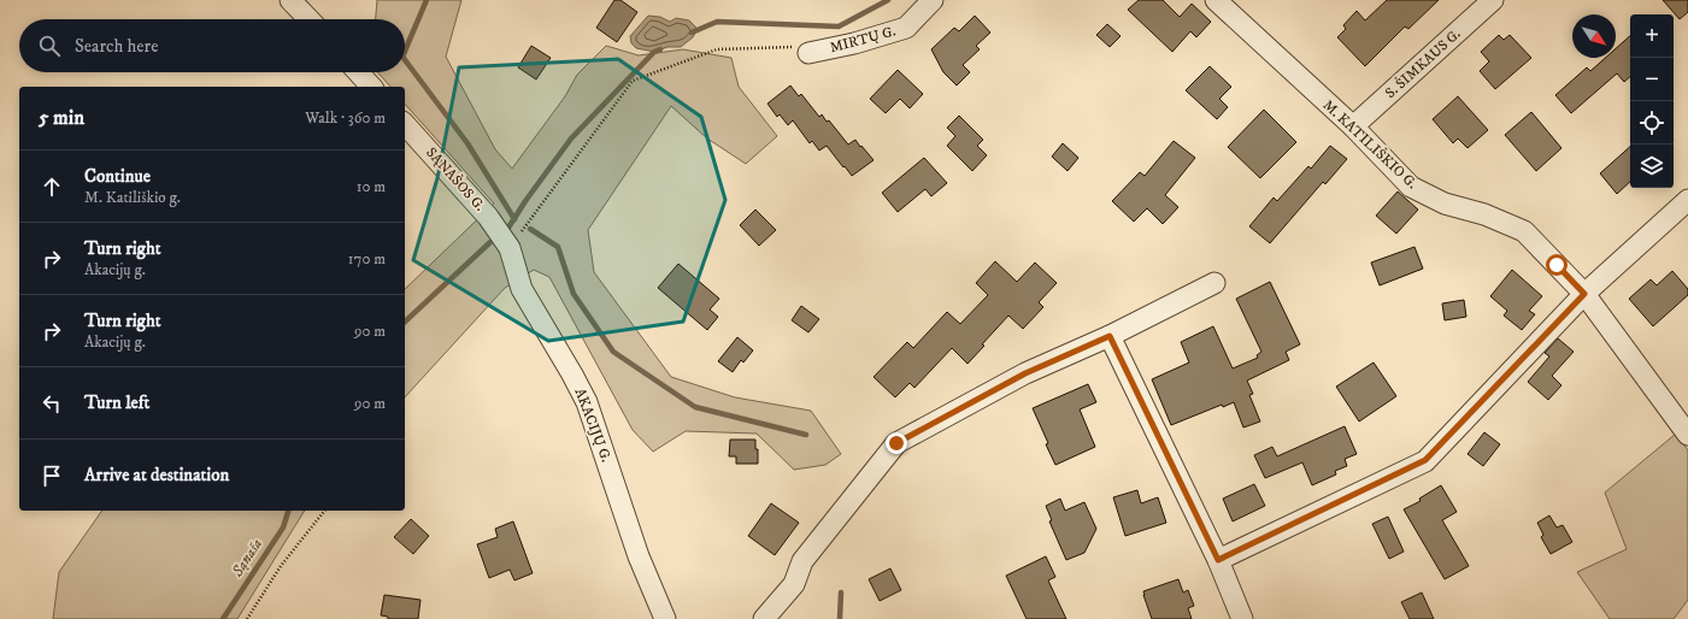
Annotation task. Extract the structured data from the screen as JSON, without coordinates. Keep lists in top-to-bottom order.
{
  "streets": {
    "street": [
      "MIRTŲ G.",
      "S. ŠIMKAUS G.",
      "M. KATILIŠKIO G.",
      "SĄNAŠOS G.",
      "AKACIJŲ G."
    ]
  },
  "crossings": [
    ["S. ŠIMKAUS G.", "M. KATILIŠKIO G."],
    ["SĄNAŠOS G.", "AKACIJŲ G."]
  ],
  "water": ["Sąnaša"],
  "north": "bottom right",
  "page": {
    "map_buttons": ["+", "−"],
    "search": "Search here",
    "heading": ["5 min", "Walk · 360 m"],
    "list": [
      ["Continue", "M. Katiliškio g.", "10 m"],
      ["Turn right", "Akacijų g.", "170 m"],
      ["Turn right", "Akacijų g.", "90 m"],
      ["Turn left", "90 m"],
      "Arrive at destination"
    ]
  }
}
